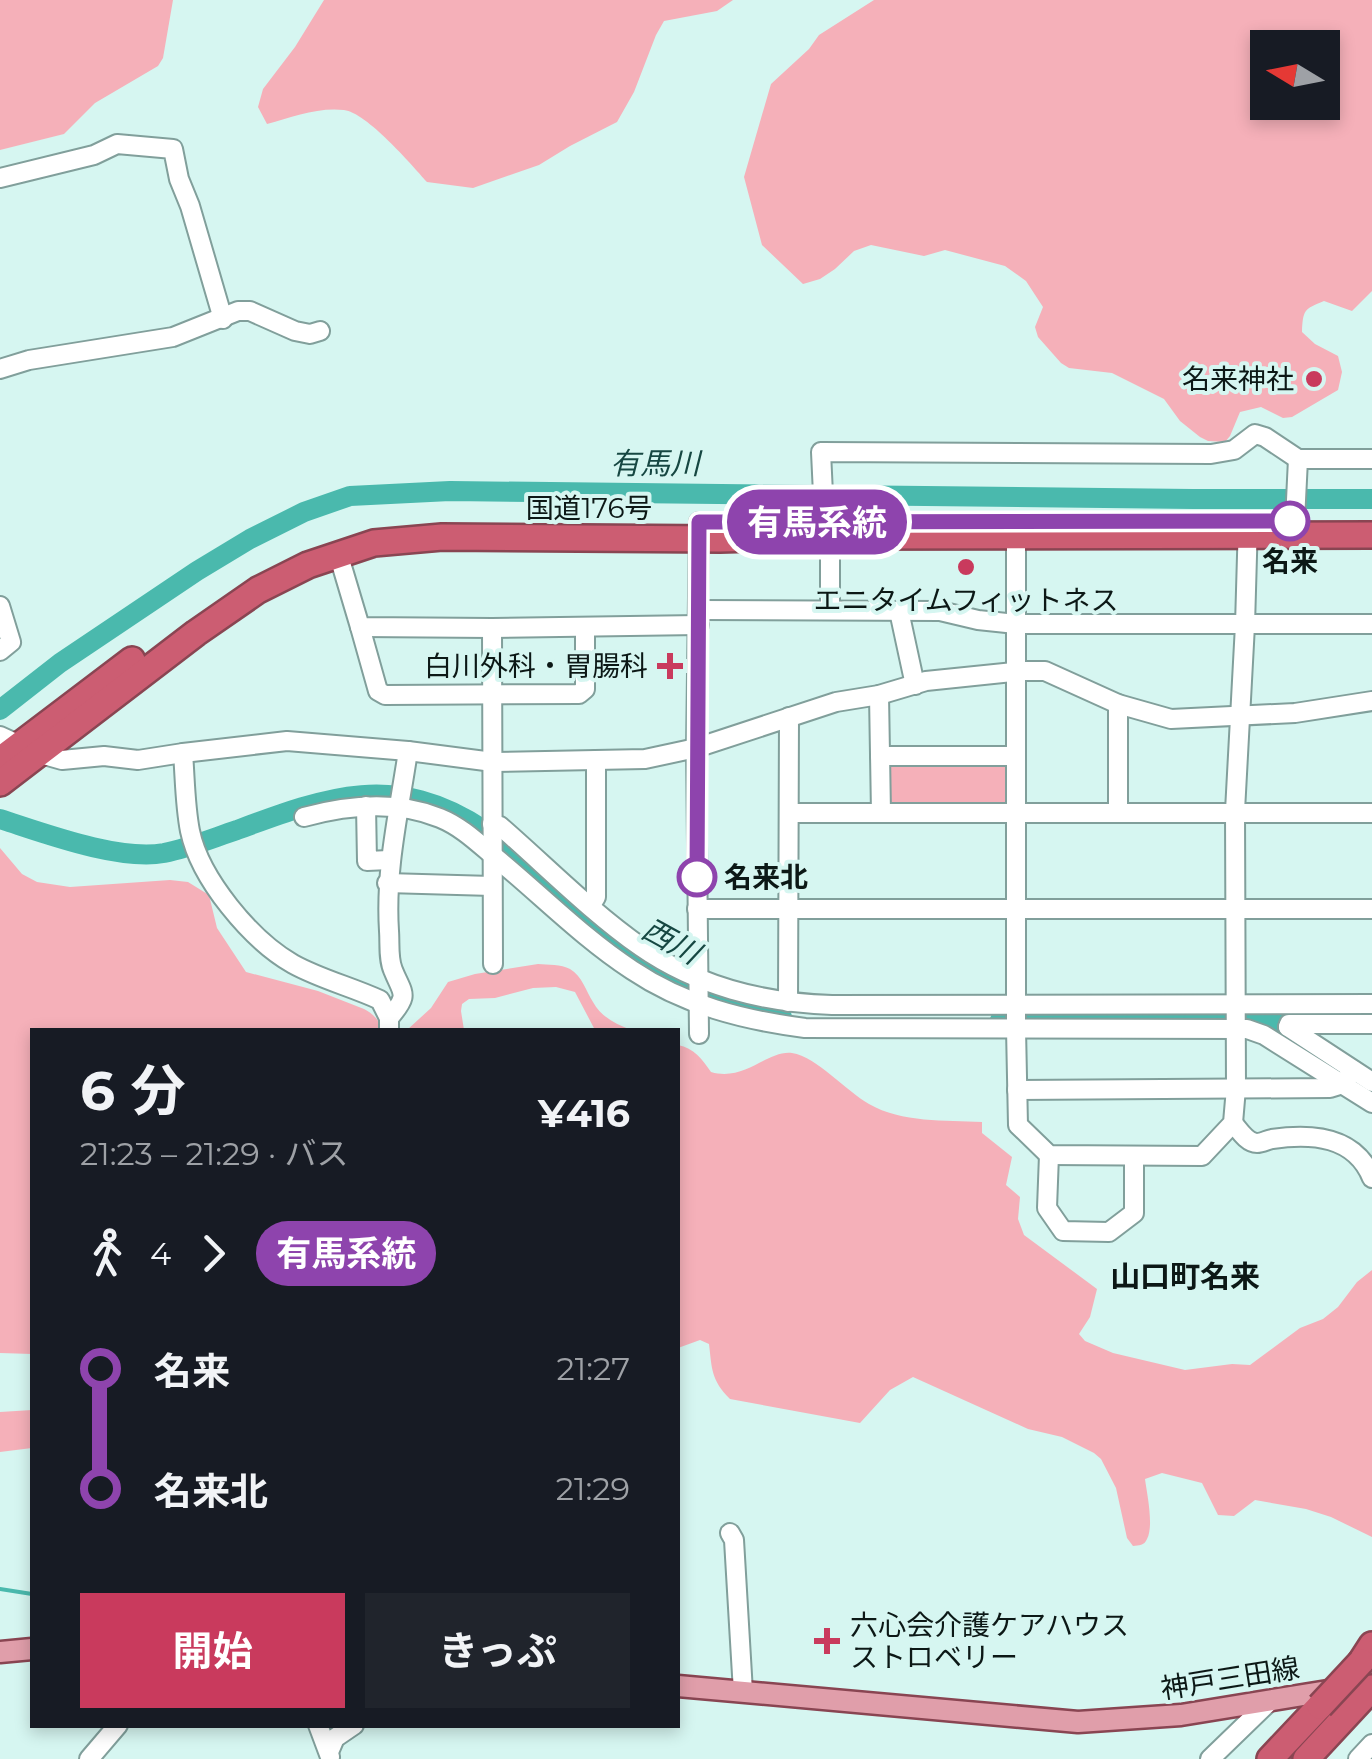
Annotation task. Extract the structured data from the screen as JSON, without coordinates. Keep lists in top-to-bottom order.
{
  "streets": {
    "highway": ["国道176号"],
    "main road": ["神戸三田線"]
  },
  "districts": ["山口町名来"],
  "water": ["有馬川", "西川"],
  "places": {
    "other": [
      "名来神社",
      "名来",
      "エニタイムフィットネス",
      "名来北"
    ],
    "health": ["白川外科・胃腸科", "六心会介護ケアハウス ストロベリー"]
  },
  "lines": ["bus line 有馬系統"],
  "north": "left",
  "page": {
    "on_map": "有馬系統",
    "heading": ["6 分", "21:23 – 21:29 · バス", "¥416"],
    "legs": ["4", "有馬系統"],
    "list": [
      {
        "name": "名来",
        "value": "21:27"
      },
      {
        "name": "名来北",
        "value": "21:29"
      }
    ],
    "buttons": ["開始", "きっぷ"]
  }
}
